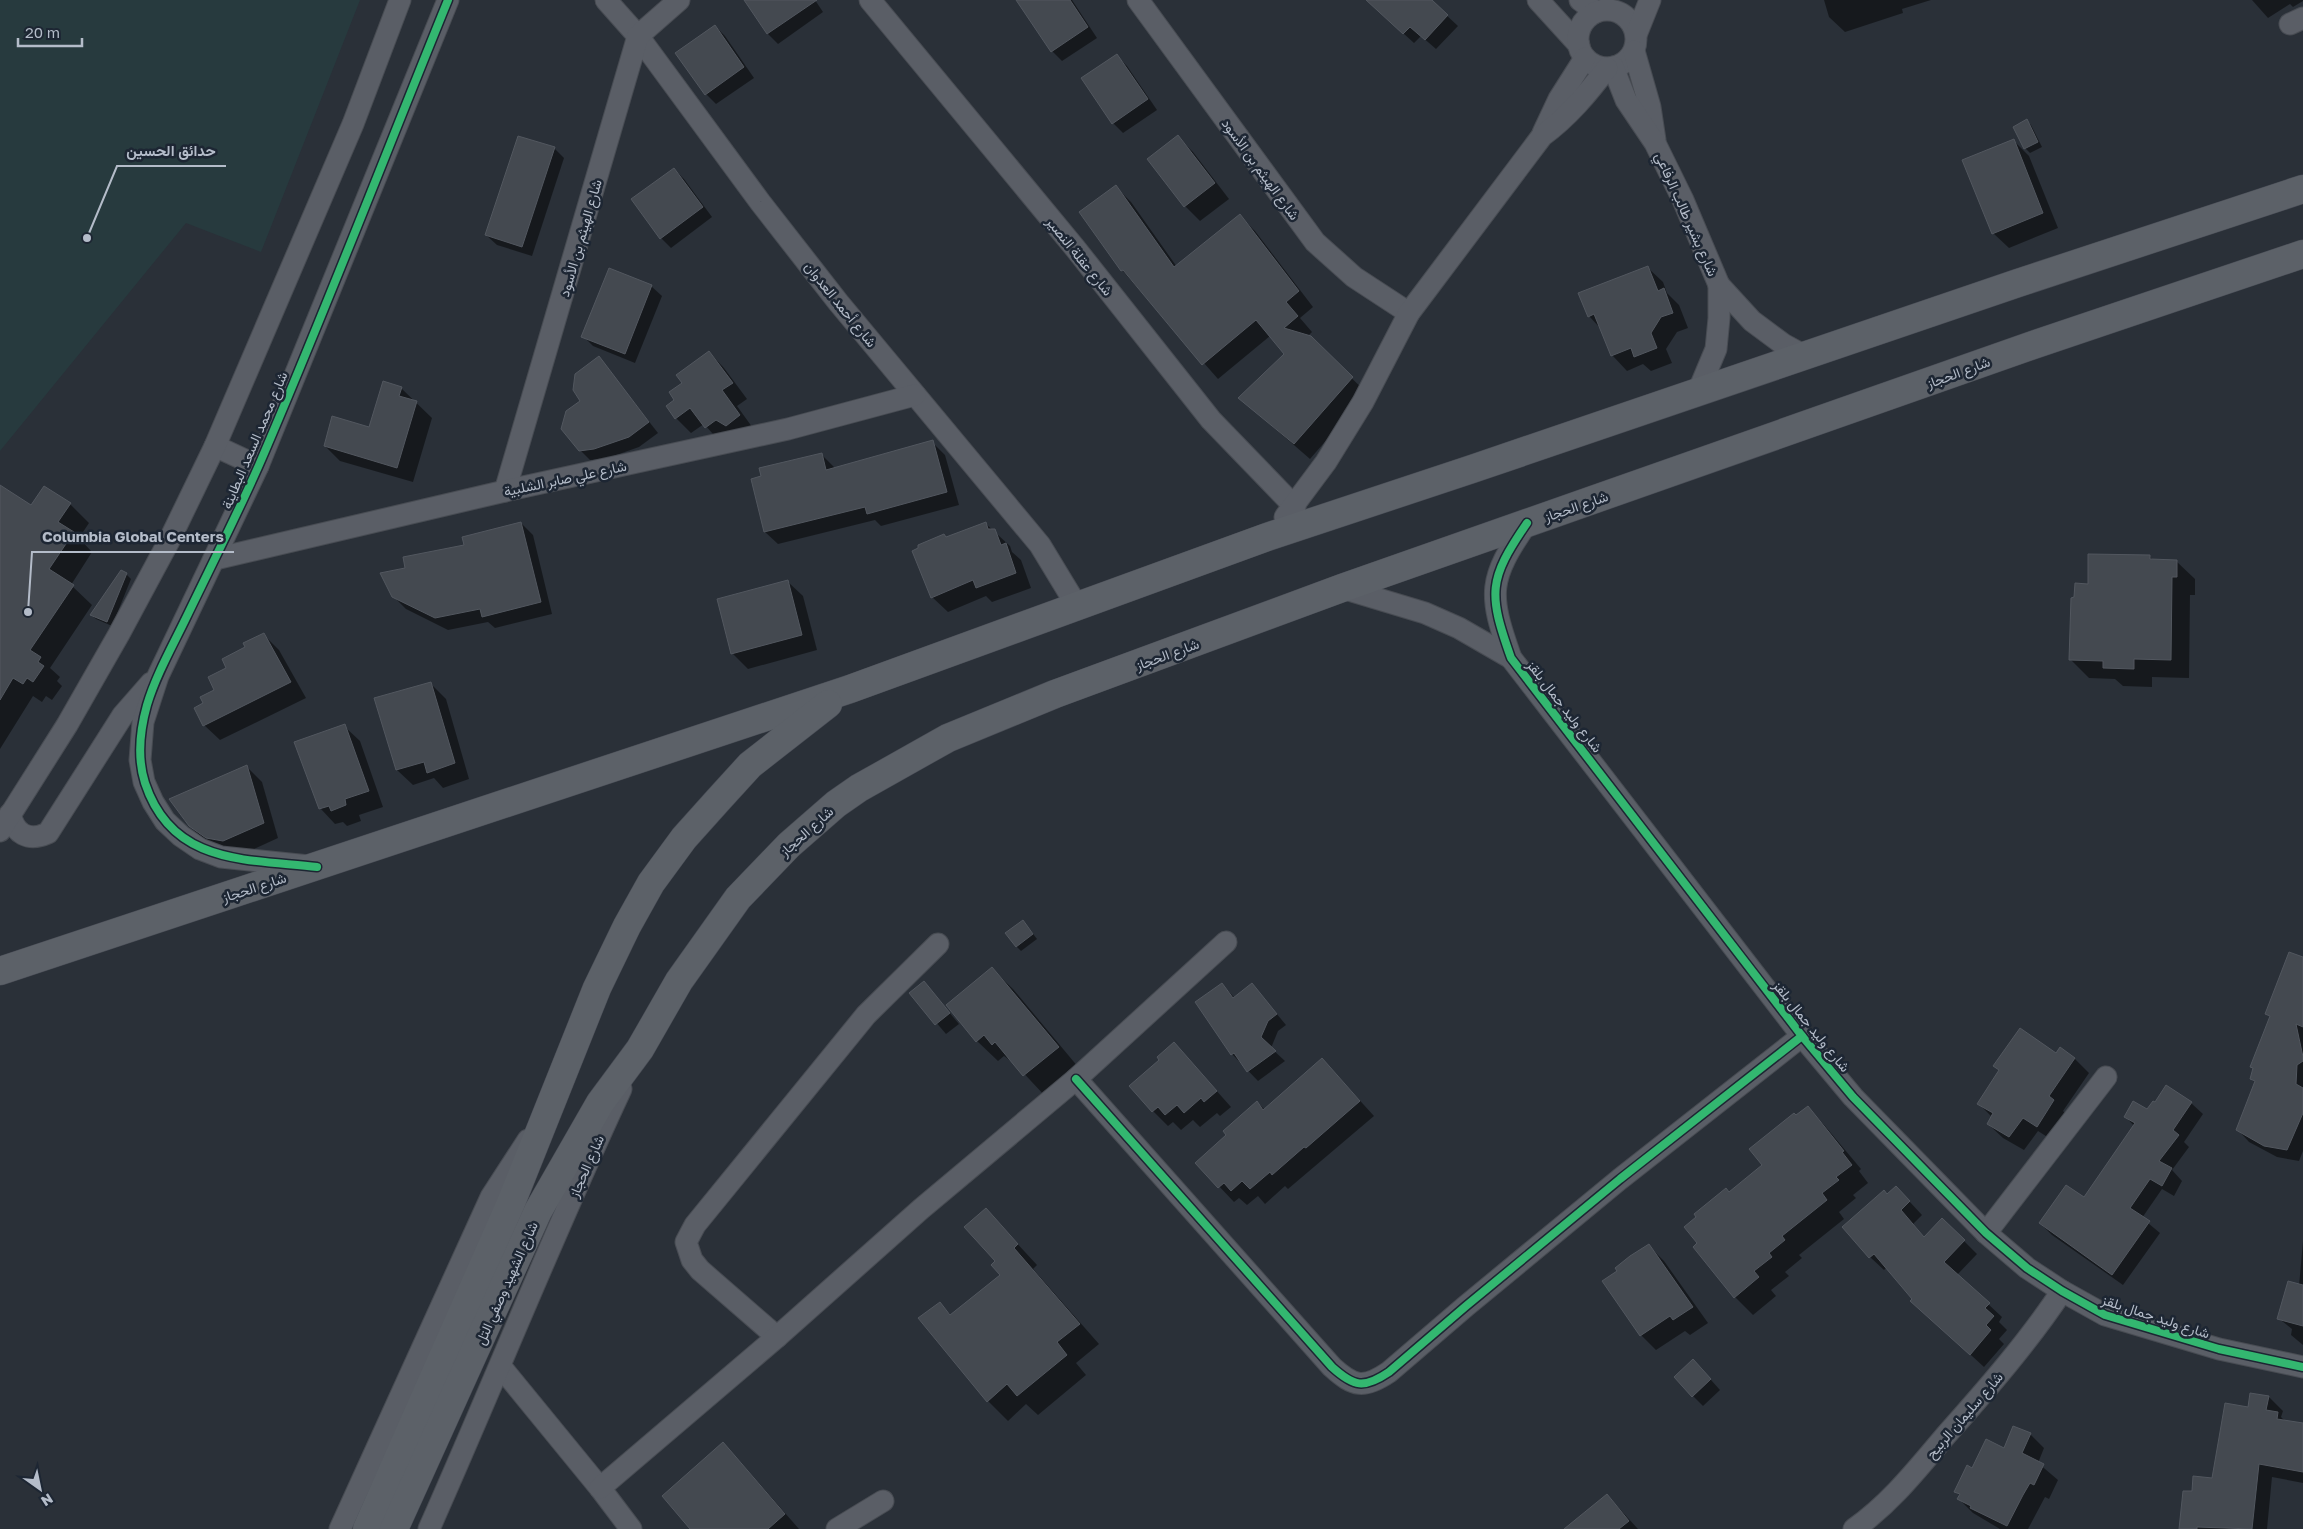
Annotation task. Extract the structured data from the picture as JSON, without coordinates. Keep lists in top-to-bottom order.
{
  "streets": {
    "main road": ["شارع الحجاز", "شارع الشهيد وصفي التل"],
    "street": [
      "شارع الهيثم بن الأسود",
      "شارع بشير طالب الرفاعي",
      "شارع عقلة النصير",
      "شارع أحمد العدوان",
      "شارع محمد السعد البطاينة",
      "شارع علي صابر الشلبية",
      "شارع وليد جمال بلقز",
      "شارع سليمان الربيح"
    ]
  },
  "crossings": [
    ["شارع الهيثم بن الأسود", "شارع أحمد العدوان"],
    ["شارع الهيثم بن الأسود", "شارع علي صابر الشلبية"],
    ["شارع بشير طالب الرفاعي", "شارع الحجاز"],
    ["شارع أحمد العدوان", "شارع الحجاز"],
    ["شارع أحمد العدوان", "شارع علي صابر الشلبية"],
    ["شارع الحجاز", "شارع محمد السعد البطاينة"],
    ["شارع الحجاز", "شارع وليد جمال بلقز"],
    ["شارع الحجاز", "شارع الشهيد وصفي التل"],
    ["شارع محمد السعد البطاينة", "شارع علي صابر الشلبية"],
    ["شارع وليد جمال بلقز", "شارع سليمان الربيح"]
  ],
  "places": ["حدائق الحسين", "Columbia Global Centers"],
  "scale_bar": "20 m",
  "north": "bottom right"
}
